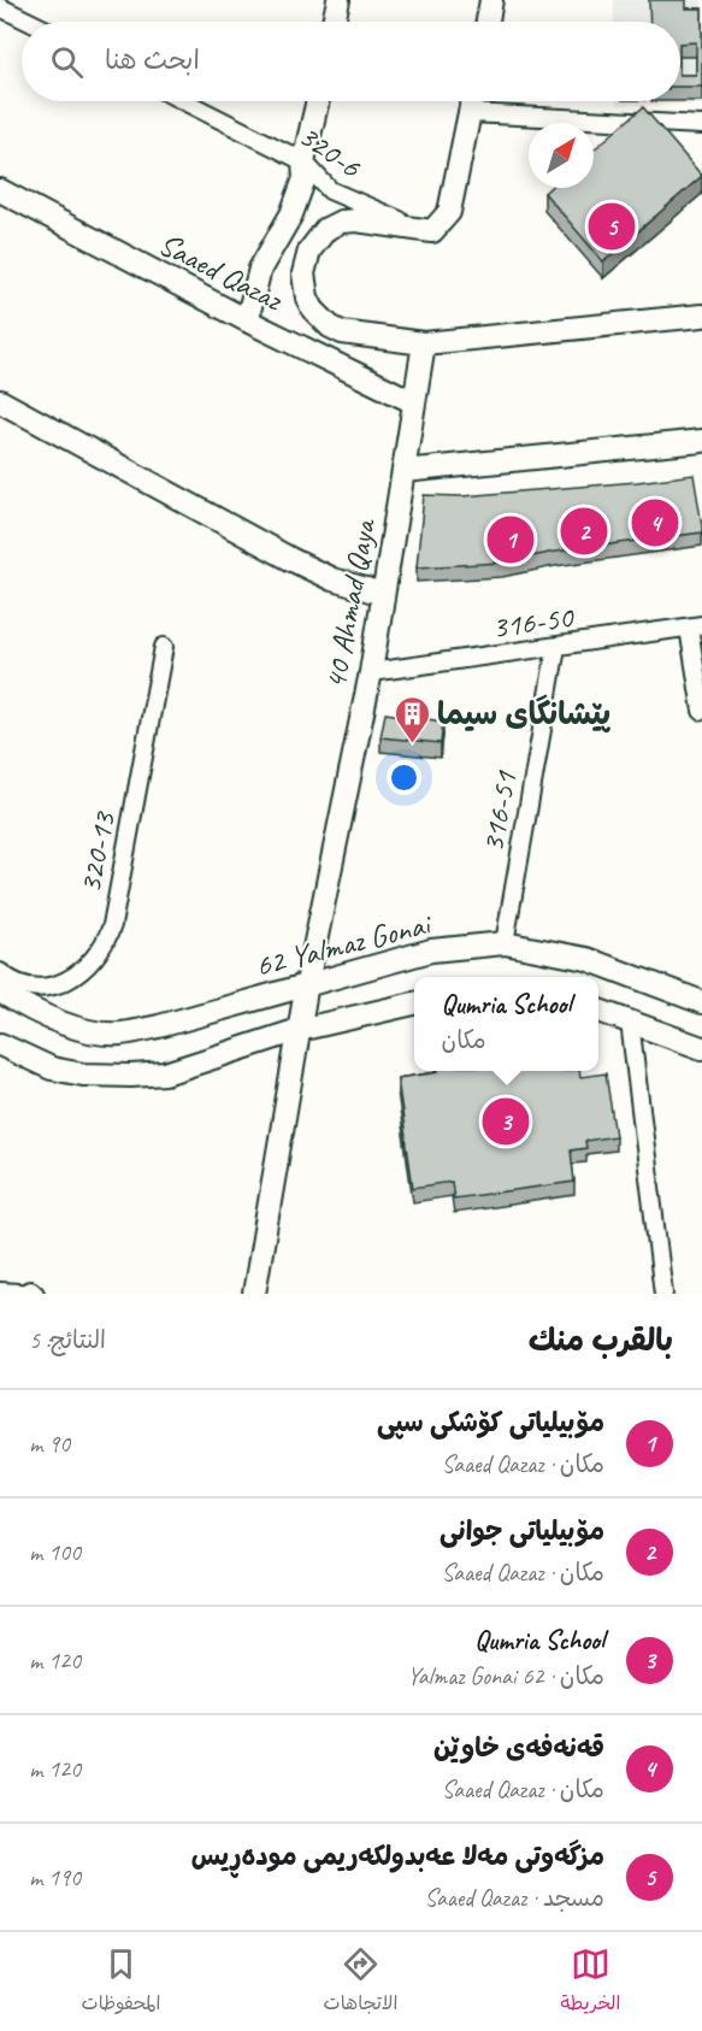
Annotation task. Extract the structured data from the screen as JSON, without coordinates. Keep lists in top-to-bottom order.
{
  "streets": {
    "street": [
      "320-6",
      "Saaed Qazaz",
      "40 Ahmad Qaya",
      "316-50",
      "316-51",
      "320-13",
      "62 Yalmaz Gonai"
    ]
  },
  "crossings": [
    ["Saaed Qazaz", "40 Ahmad Qaya"],
    ["40 Ahmad Qaya", "316-50"],
    ["40 Ahmad Qaya", "62 Yalmaz Gonai"],
    ["316-50", "316-51"],
    ["316-51", "62 Yalmaz Gonai"]
  ],
  "places": {
    "building": ["پێشانگای سیما"]
  },
  "north": "top right",
  "page": {
    "search": "ابحث هنا",
    "pins": [
      "5",
      "4",
      "2",
      "1",
      "3"
    ],
    "popup": ["Qumria School", "مكان"],
    "heading": ["بالقرب منك", "النتائج: 5"],
    "list": [
      {
        "mark": "1",
        "name": "مۆبیلیاتی کۆشکی سپی",
        "note": "مكان · Saaed Qazaz",
        "value": "90 m"
      },
      {
        "mark": "2",
        "name": "مۆبیلیاتی جوانی",
        "note": "مكان · Saaed Qazaz",
        "value": "100 m"
      },
      {
        "mark": "3",
        "name": "Qumria School",
        "note": "مكان · 62 Yalmaz Gonai",
        "value": "120 m"
      },
      {
        "mark": "4",
        "name": "قەنەفەی خاوێن",
        "note": "مكان · Saaed Qazaz",
        "value": "120 m"
      },
      {
        "mark": "5",
        "name": "مزگەوتی مەلا عەبدولکەریمی مودەڕیس",
        "note": "مسجد · Saaed Qazaz",
        "value": "190 m"
      }
    ],
    "nav": ["الخريطة", "الاتجاهات", "المحفوظات"]
  }
}
